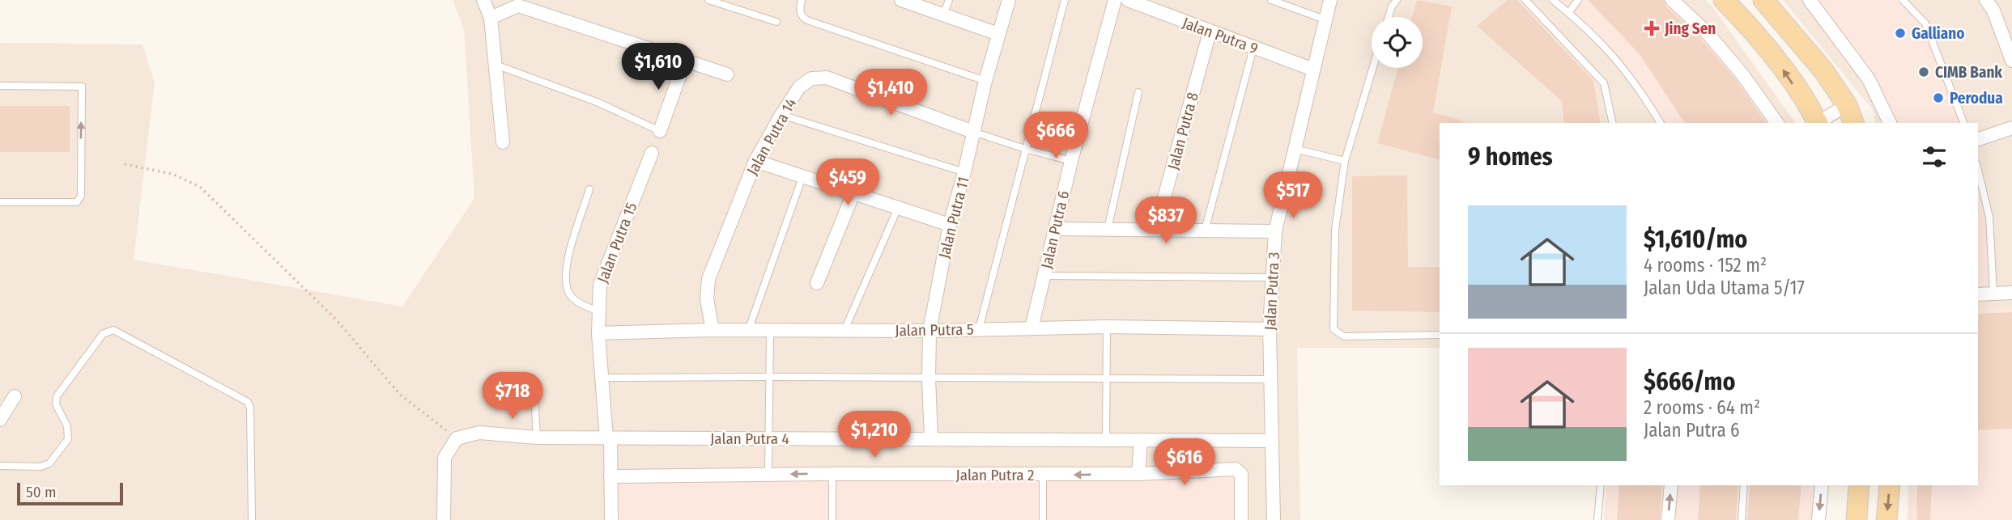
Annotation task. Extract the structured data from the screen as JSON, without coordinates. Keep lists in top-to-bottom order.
{
  "streets": {
    "street": [
      "Jalan Putra 9",
      "Jalan Putra 8",
      "Jalan Putra 14",
      "Jalan Putra 11",
      "Jalan Putra 6",
      "Jalan Putra 15",
      "Jalan Putra 3",
      "Jalan Putra 5",
      "Jalan Putra 4",
      "Jalan Putra 2"
    ]
  },
  "crossings": [
    ["Jalan Putra 9", "Jalan Putra 8"],
    ["Jalan Putra 9", "Jalan Putra 3"],
    ["Jalan Putra 14", "Jalan Putra 11"],
    ["Jalan Putra 14", "Jalan Putra 5"],
    ["Jalan Putra 11", "Jalan Putra 5"],
    ["Jalan Putra 11", "Jalan Putra 4"],
    ["Jalan Putra 6", "Jalan Putra 5"],
    ["Jalan Putra 15", "Jalan Putra 5"],
    ["Jalan Putra 15", "Jalan Putra 4"],
    ["Jalan Putra 15", "Jalan Putra 2"],
    ["Jalan Putra 3", "Jalan Putra 5"],
    ["Jalan Putra 3", "Jalan Putra 4"]
  ],
  "places": {
    "health": ["Jing Sen"],
    "other": ["Galliano", "CIMB Bank", "Perodua"]
  },
  "scale_bar": "50 m",
  "page": {
    "price": [
      "$1,610",
      "$1,410",
      "$666",
      "$459",
      "$517",
      "$837",
      "$718",
      "$1,210",
      "$616"
    ],
    "heading": "9 homes",
    "list": [
      {
        "name": "$1,610/mo",
        "note": "4 rooms · 152 m² · Jalan Uda Utama 5/17"
      },
      {
        "name": "$666/mo",
        "note": "2 rooms · 64 m² · Jalan Putra 6"
      }
    ],
    "scale": "50 m"
  }
}
